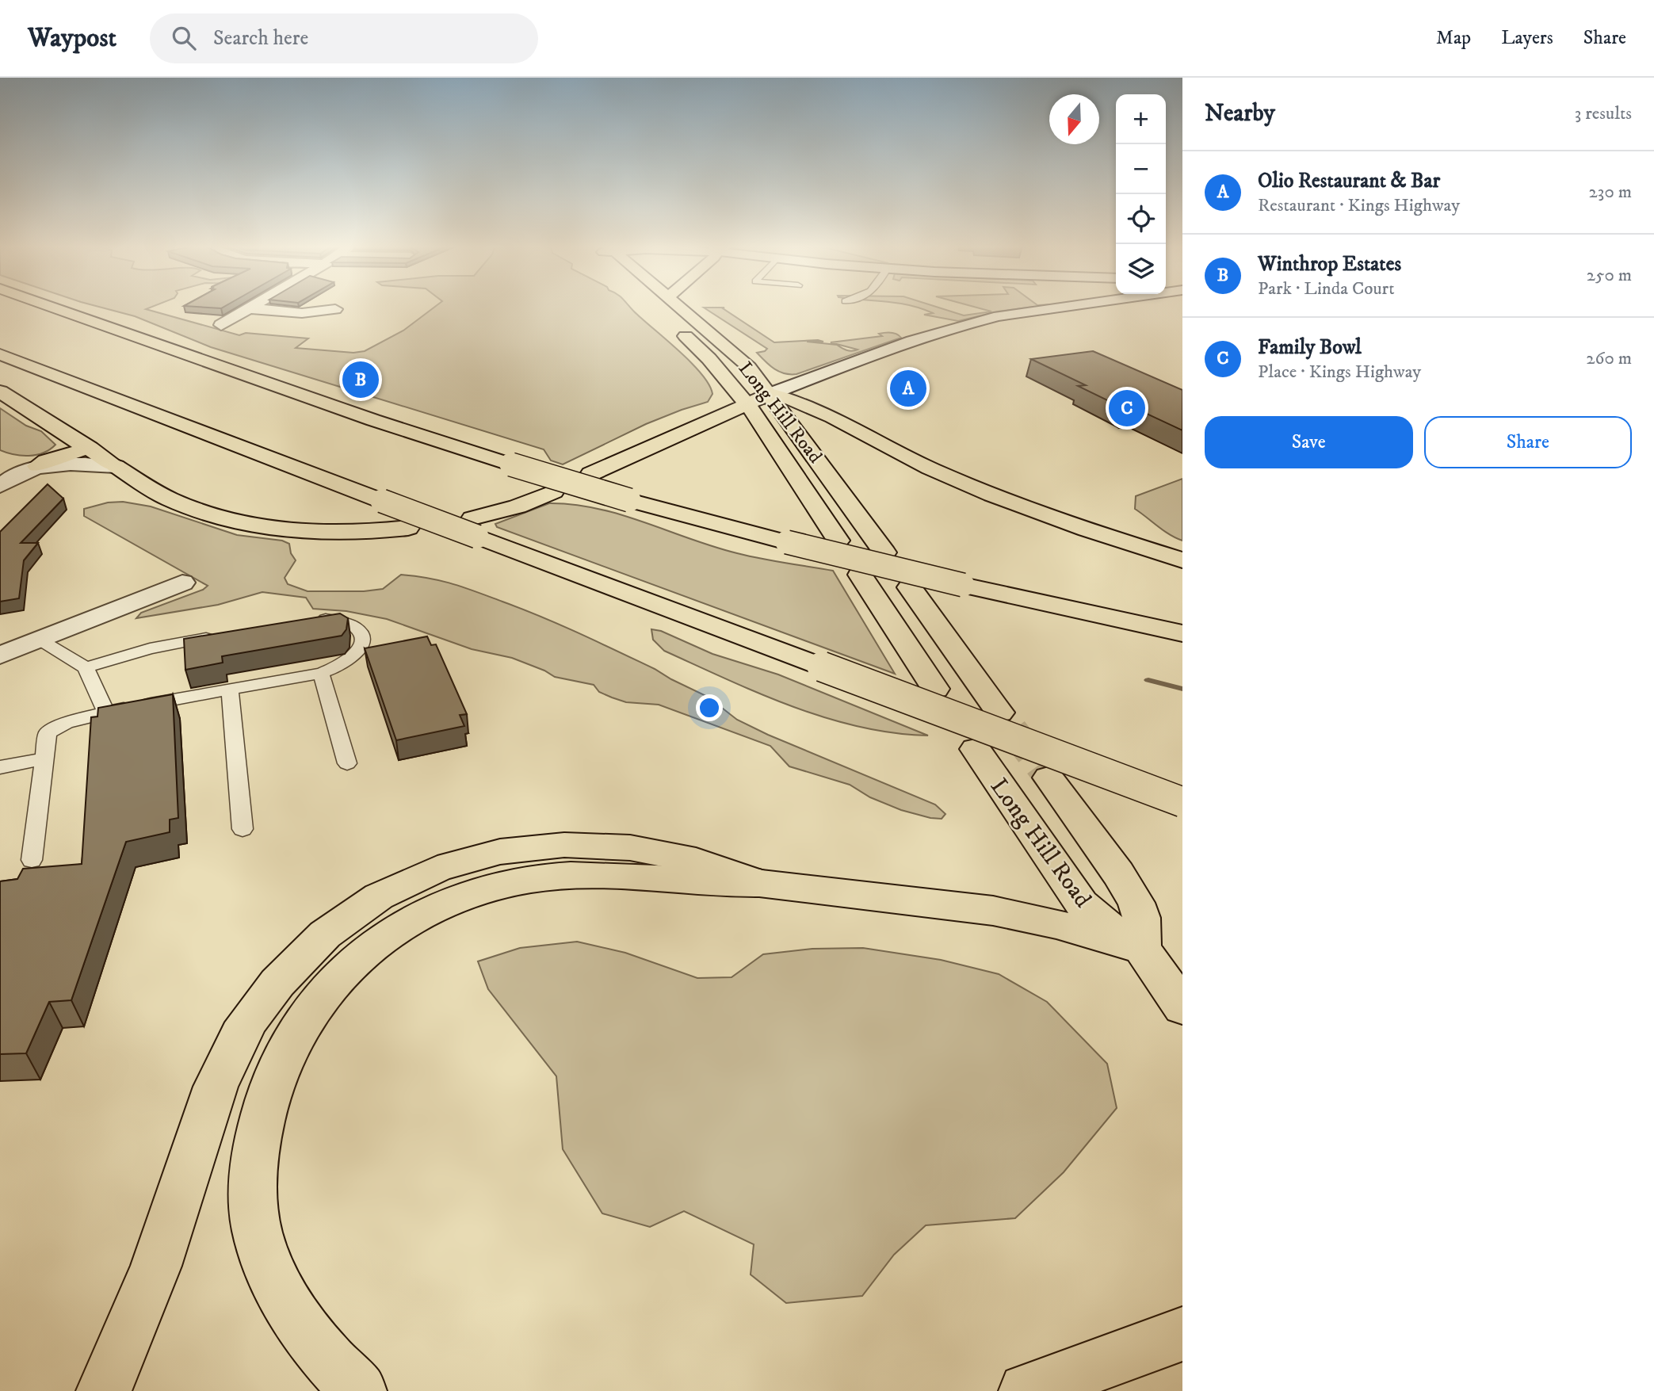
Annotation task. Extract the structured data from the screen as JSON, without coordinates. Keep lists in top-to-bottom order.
{
  "streets": {
    "highway": ["Long Hill Road"]
  },
  "north": "bottom",
  "page": {
    "header": "Waypost",
    "search": "Search here",
    "nav": ["Map", "Layers", "Share"],
    "heading": ["Nearby", "3 results"],
    "map_buttons": ["+", "−"],
    "list": [
      {
        "mark": "A",
        "name": "Olio Restaurant & Bar",
        "note": "Restaurant · Kings Highway",
        "value": "230 m"
      },
      {
        "mark": "B",
        "name": "Winthrop Estates",
        "note": "Park · Linda Court",
        "value": "250 m"
      },
      {
        "mark": "C",
        "name": "Family Bowl",
        "note": "Place · Kings Highway",
        "value": "260 m"
      }
    ],
    "pins": ["B", "A", "C"],
    "buttons": ["Save", "Share"]
  }
}
